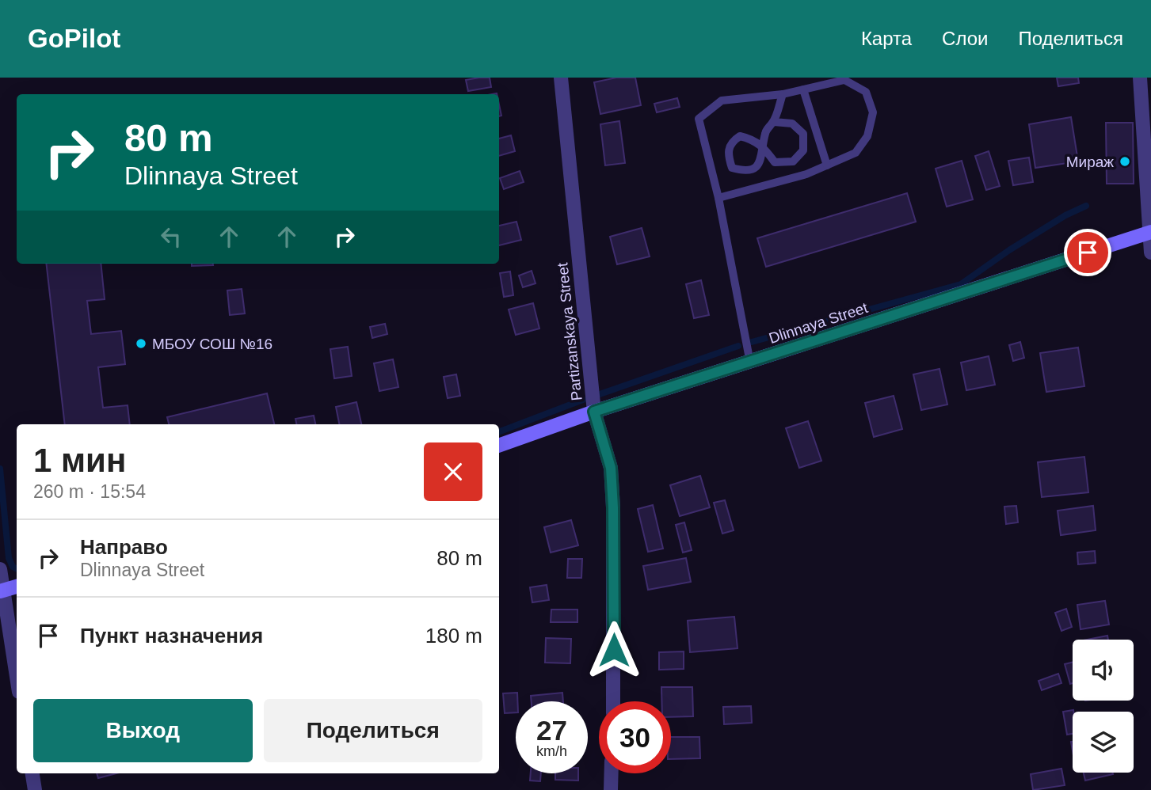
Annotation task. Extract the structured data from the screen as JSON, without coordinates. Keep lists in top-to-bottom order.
{
  "streets": {
    "main road": ["Dlinnaya Street"],
    "street": ["Partizanskaya Street"]
  },
  "crossings": [
    ["Dlinnaya Street", "Partizanskaya Street"]
  ],
  "places": ["Мираж", "МБОУ СОШ №16"],
  "page": {
    "header": "GoPilot",
    "nav": ["Карта", "Слои", "Поделиться"],
    "turn": ["80 m", "Dlinnaya Street"],
    "heading": ["1 мин", "260 m · 15:54"],
    "list": [
      {
        "name": "Направо",
        "note": "Dlinnaya Street",
        "value": "80 m"
      },
      {
        "name": "Пункт назначения",
        "value": "180 m"
      }
    ],
    "buttons": ["Выход", "Поделиться"],
    "speed": "27 km/h",
    "limit": "30"
  }
}
